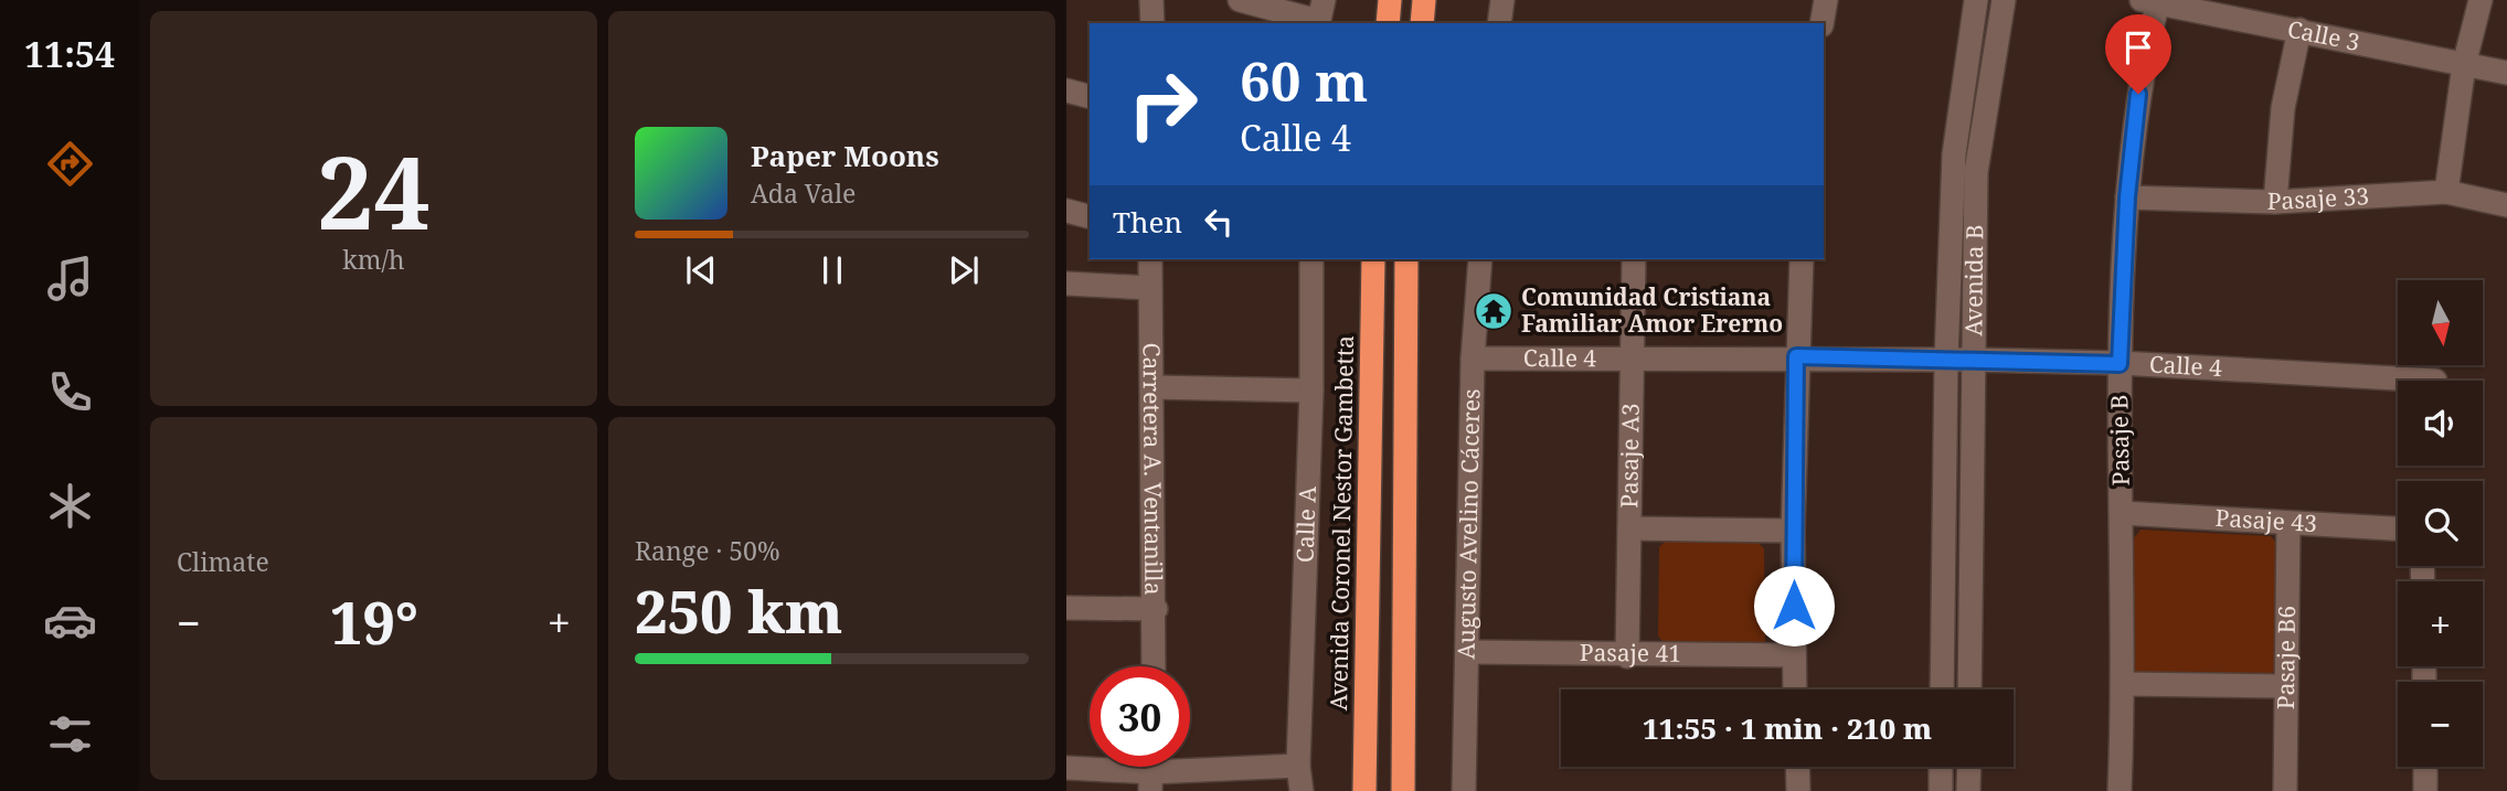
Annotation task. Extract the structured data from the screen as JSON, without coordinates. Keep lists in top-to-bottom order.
{
  "streets": {
    "highway": ["Avenida Coronel Nestor Gambetta"],
    "street": [
      "Calle 3",
      "Pasaje 33",
      "Avenida B",
      "Calle 4",
      "Pasaje B",
      "Pasaje A3",
      "Carretera A. Ventanilla",
      "Pasaje 43",
      "Calle A",
      "Augusto Avelino Cáceres",
      "Pasaje 41",
      "Pasaje B6"
    ]
  },
  "crossings": [
    ["Calle 3", "Pasaje B"],
    ["Pasaje 33", "Pasaje B"],
    ["Avenida B", "Calle 4"],
    ["Calle 4", "Pasaje B"],
    ["Calle 4", "Pasaje A3"],
    ["Calle 4", "Augusto Avelino Cáceres"],
    ["Pasaje B", "Pasaje 43"],
    ["Pasaje A3", "Pasaje 41"],
    ["Pasaje 43", "Pasaje B6"],
    ["Augusto Avelino Cáceres", "Pasaje 41"]
  ],
  "places": {
    "temple": ["Comunidad Cristiana Familiar Amor Ererno"]
  },
  "north": "bottom",
  "page": {
    "tabs": "11:54",
    "tile": [
      ["24", "km/h"],
      "Climate",
      ["Range · 50%", "250 km"]
    ],
    "turn": ["60 m", "Calle 4"],
    "song": ["Paper Moons", "Ada Vale"],
    "then": "Then",
    "map_buttons": ["+", "−"],
    "heat": ["−", "19°", "+"],
    "limit": "30",
    "trip": "11:55 · 1 min · 210 m"
  }
}
